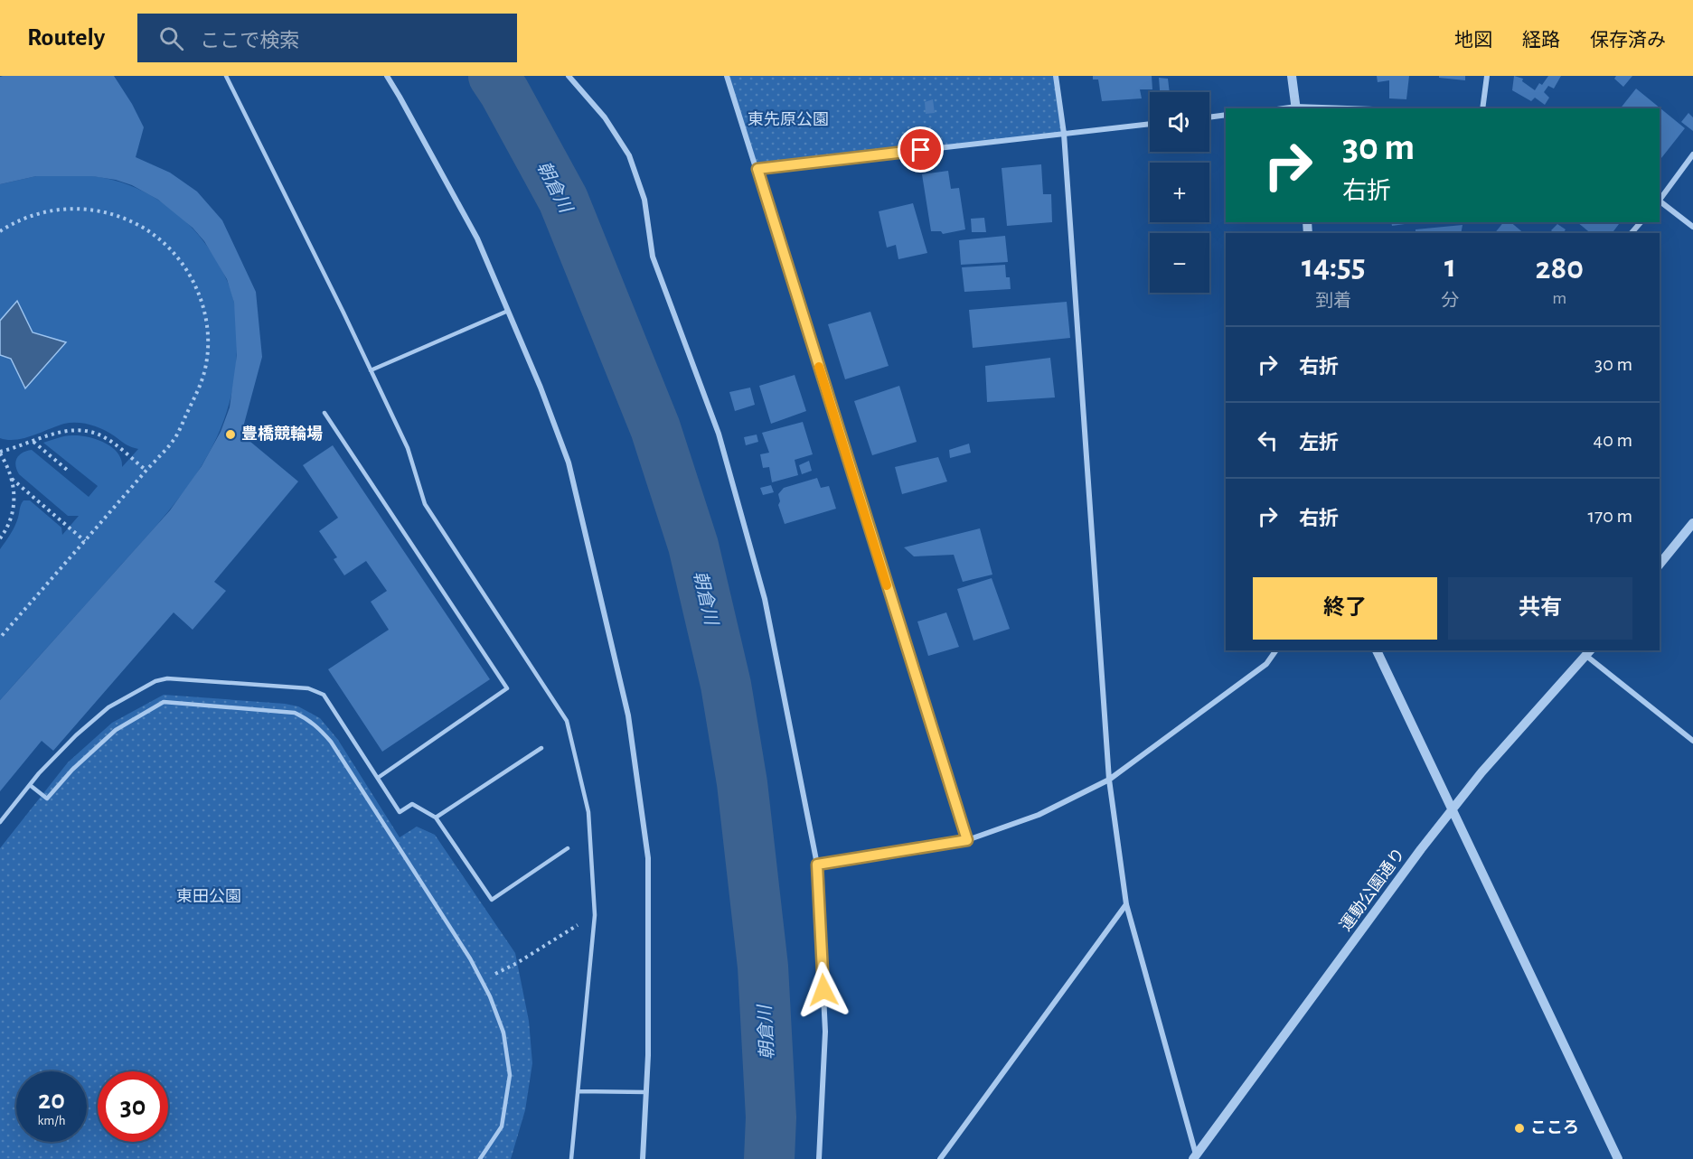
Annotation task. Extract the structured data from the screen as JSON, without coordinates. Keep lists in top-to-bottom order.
{
  "streets": {
    "street": ["運動公園通り"]
  },
  "water": ["朝倉川"],
  "parks": ["東先原公園", "東田公園"],
  "places": ["豊橋競輪場", "こころ"],
  "page": {
    "header": "Routely",
    "search": "ここで検索",
    "nav": ["地図", "経路", "保存済み"],
    "map_buttons": ["+", "−"],
    "turn": ["30 m", "右折"],
    "eta": [
      "14:55",
      "到着",
      "1",
      "分",
      "280",
      "m"
    ],
    "list": [
      {
        "name": "右折",
        "value": "30 m"
      },
      {
        "name": "左折",
        "value": "40 m"
      },
      {
        "name": "右折",
        "value": "170 m"
      }
    ],
    "buttons": ["終了", "共有"],
    "speed": "20 km/h",
    "limit": "30"
  }
}
